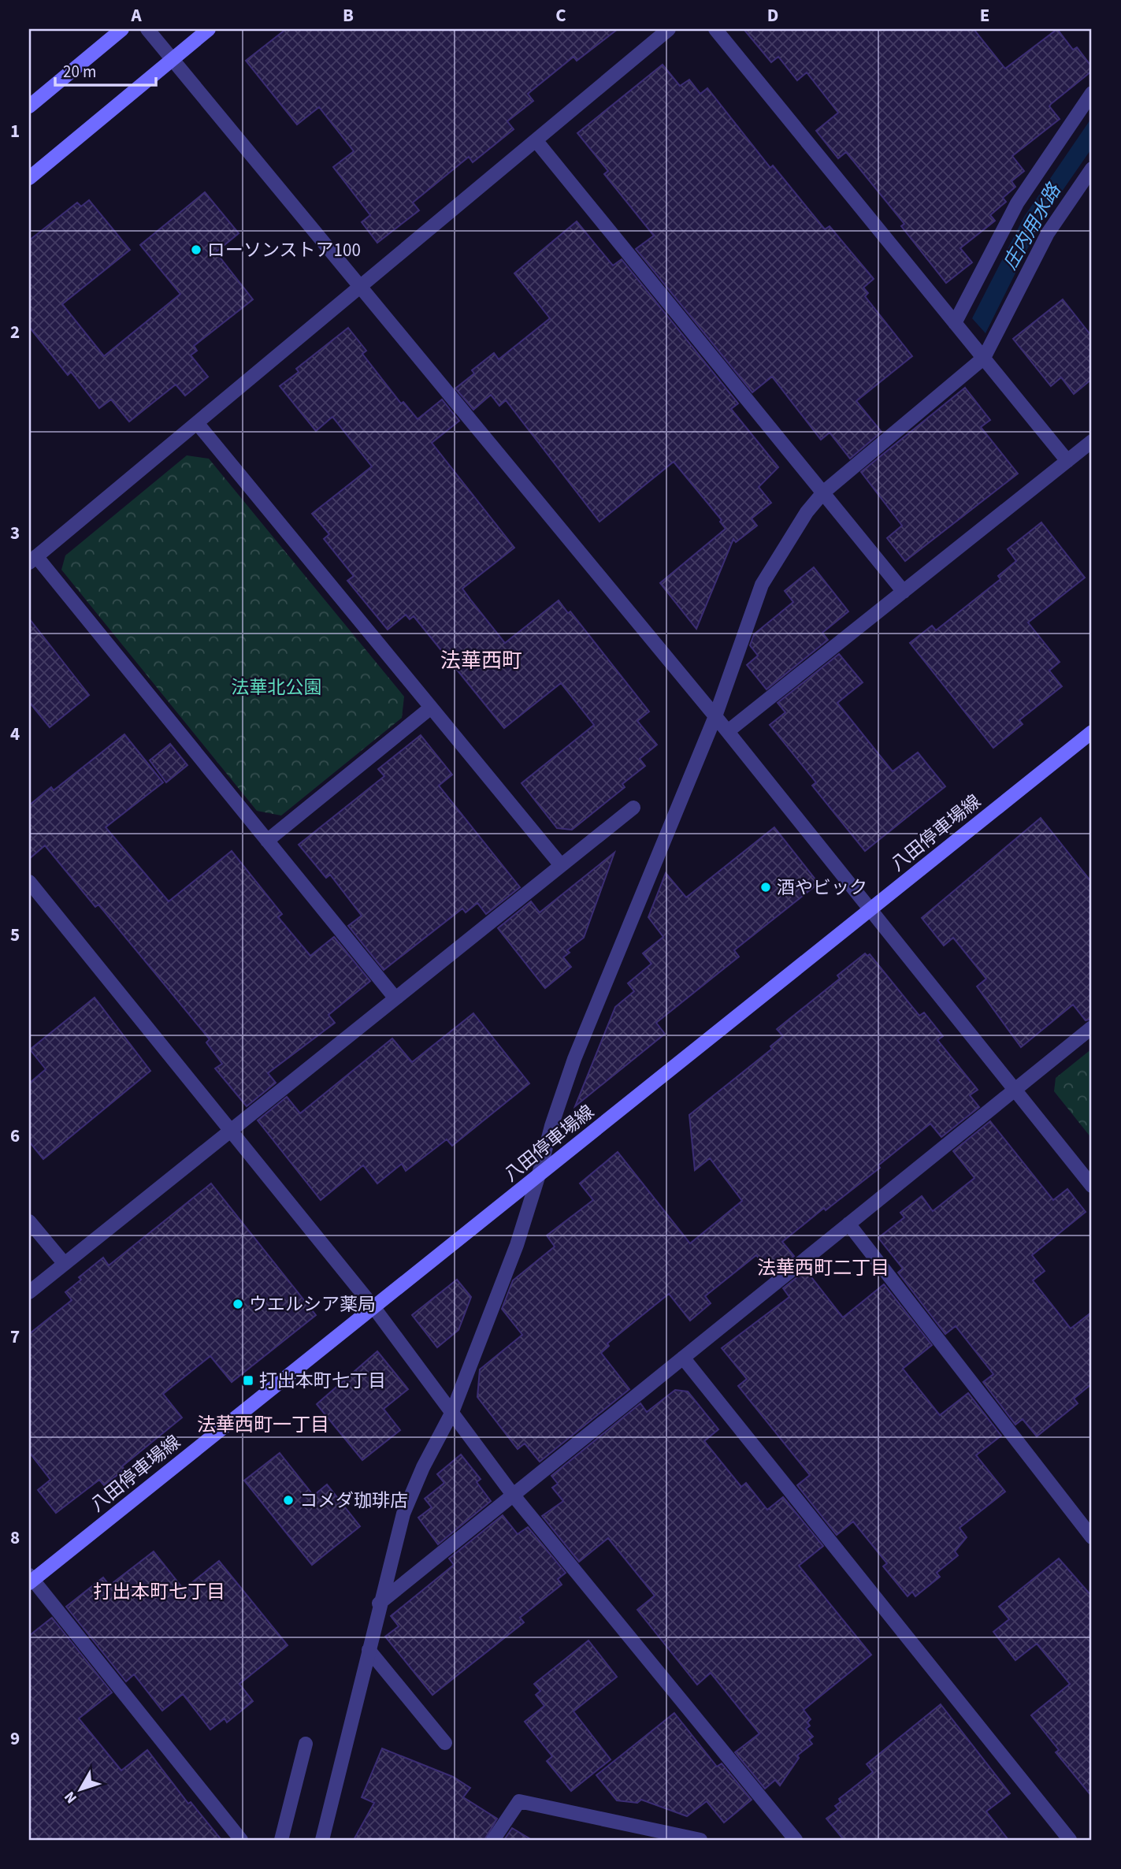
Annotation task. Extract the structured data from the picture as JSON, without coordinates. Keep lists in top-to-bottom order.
{
  "streets": {
    "main road": ["八田停車場線"]
  },
  "districts": [
    "法華西町",
    "法華西町二丁目",
    "法華西町一丁目",
    "打出本町七丁目"
  ],
  "water": ["庄内用水路"],
  "parks": ["法華北公園"],
  "places": {
    "other": [
      "ローソンストア100",
      "酒やビック",
      "ウエルシア薬局",
      "コメダ珈琲店"
    ],
    "transit": ["打出本町七丁目"]
  },
  "scale_bar": "20 m",
  "north": "bottom left",
  "grid": {
    "columns": [
      "A",
      "B",
      "C",
      "D",
      "E"
    ],
    "rows": [
      "1",
      "2",
      "3",
      "4",
      "5",
      "6",
      "7",
      "8",
      "9"
    ]
  }
}
